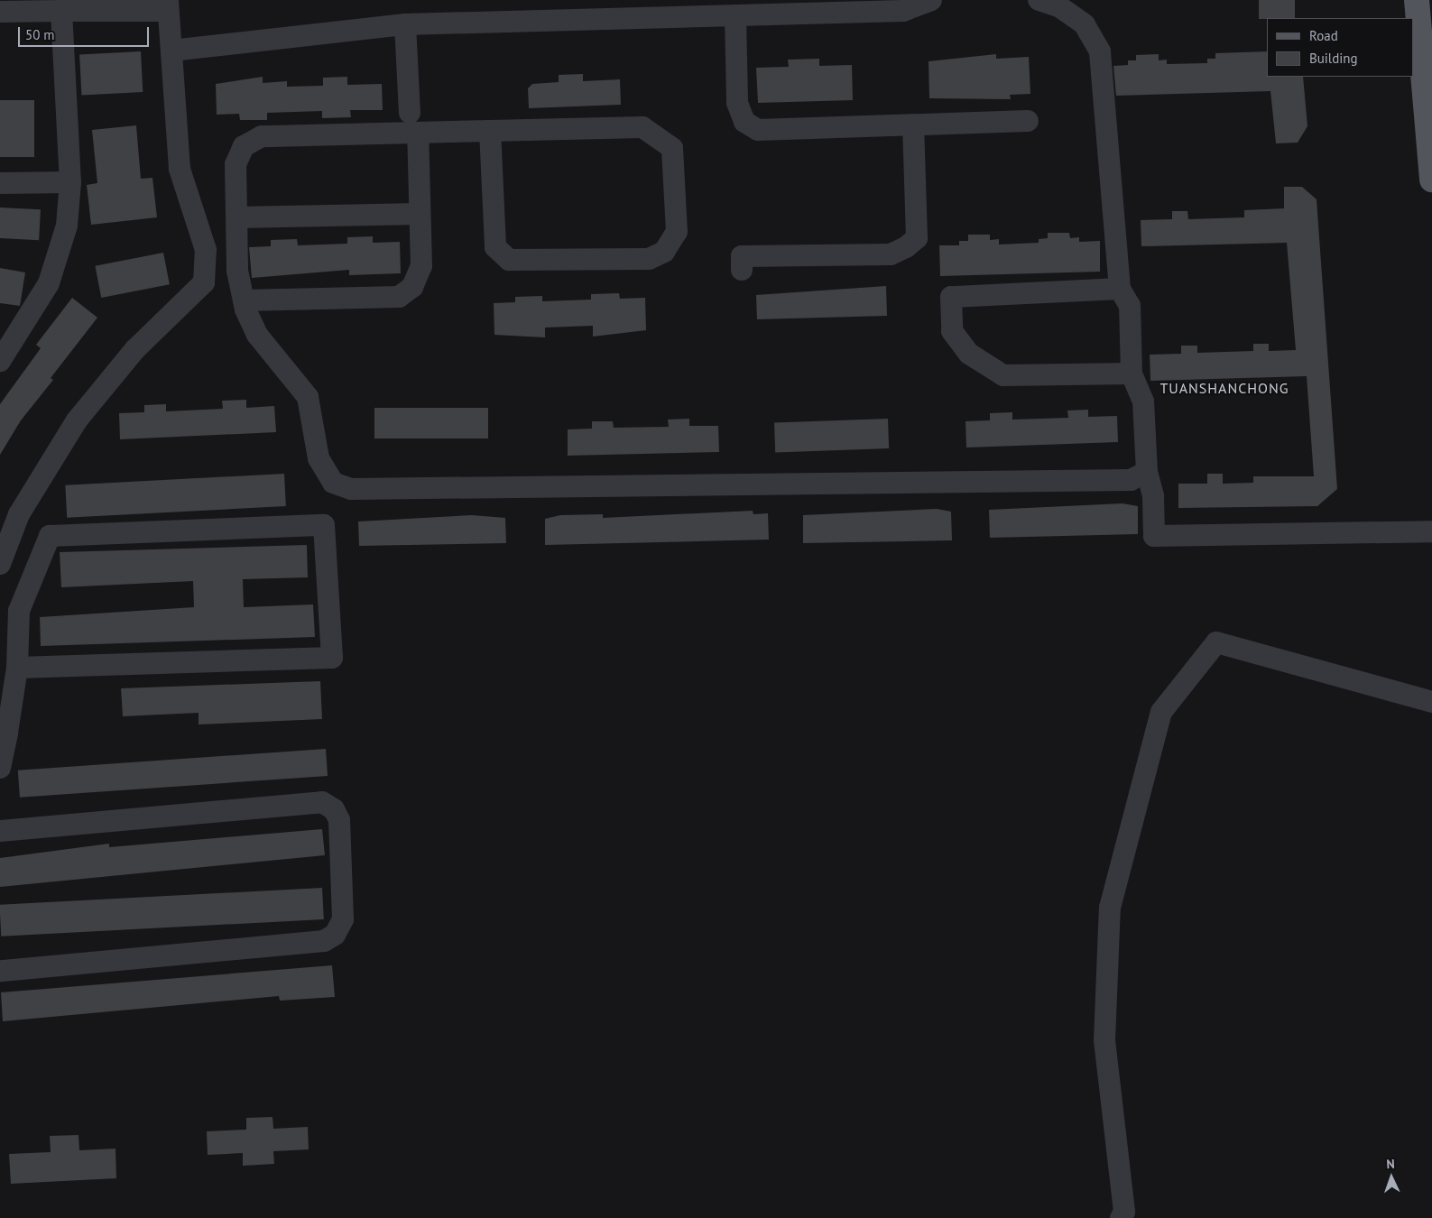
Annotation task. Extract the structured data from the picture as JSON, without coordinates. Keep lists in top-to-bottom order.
{
  "districts": ["TUANSHANCHONG"],
  "legend": ["Road", "Building"],
  "scale_bar": "50 m",
  "north": "top"
}
